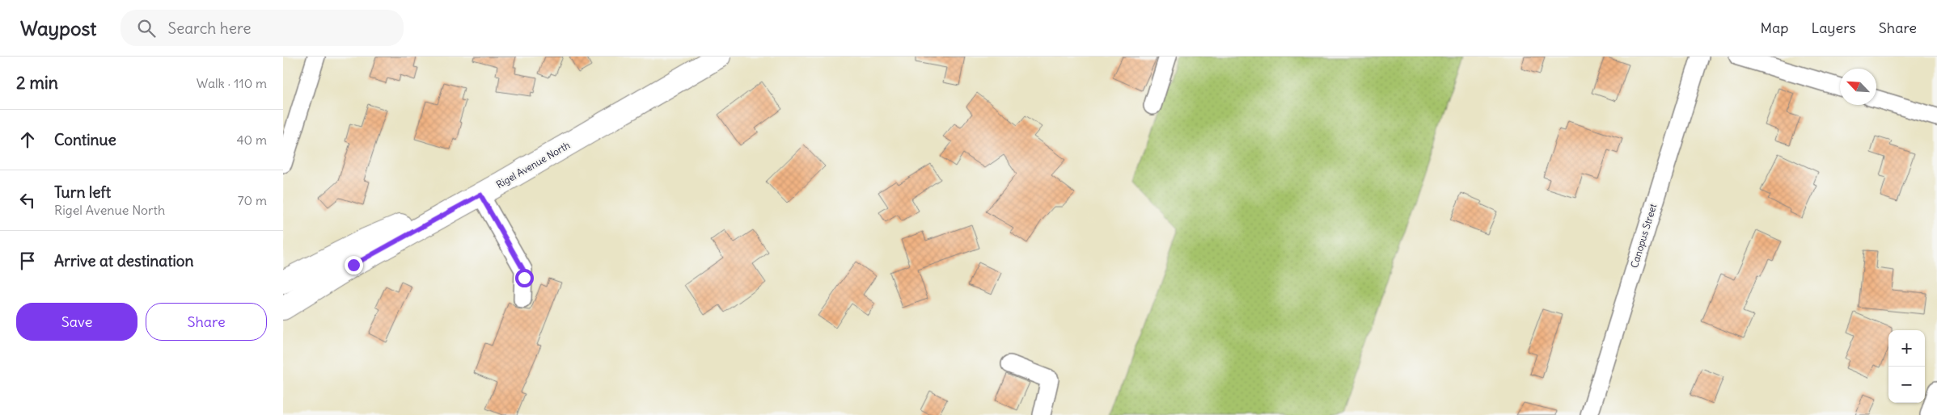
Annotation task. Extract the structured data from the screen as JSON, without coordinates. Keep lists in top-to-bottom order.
{
  "streets": {
    "main road": ["Rigel Avenue North"],
    "street": ["Canopus Street"]
  },
  "north": "top left",
  "page": {
    "header": "Waypost",
    "search": "Search here",
    "nav": ["Map", "Layers", "Share"],
    "heading": ["2 min", "Walk · 110 m"],
    "list": [
      ["Continue", "40 m"],
      ["Turn left", "Rigel Avenue North", "70 m"],
      "Arrive at destination"
    ],
    "buttons": ["Save", "Share"],
    "map_buttons": ["+", "−"]
  }
}
